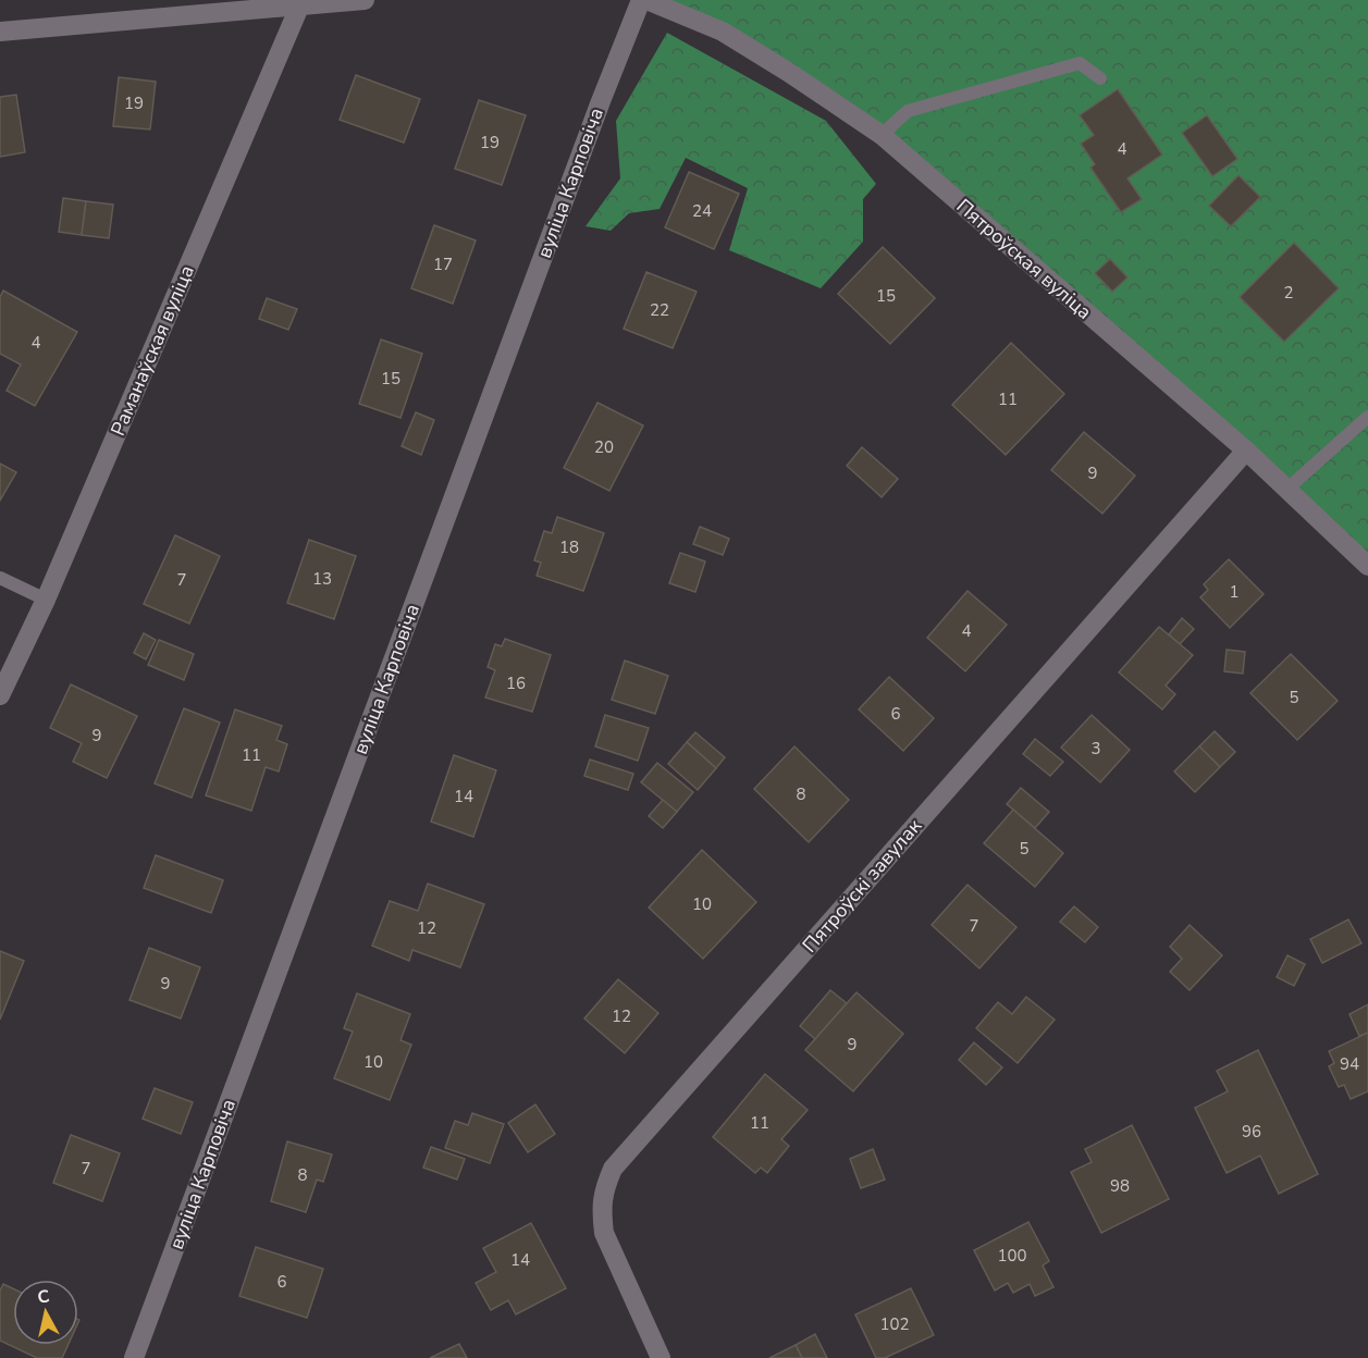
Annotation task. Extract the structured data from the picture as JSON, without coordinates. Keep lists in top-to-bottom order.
{
  "streets": {
    "street": [
      "вуліца Карповіча",
      "Пятроўская вуліца",
      "Раманаўская вуліца",
      "Пятроўскі завулак"
    ]
  },
  "crossings": [
    ["вуліца Карповіча", "Пятроўская вуліца"],
    ["Пятроўская вуліца", "Пятроўскі завулак"]
  ],
  "house_numbers": [
    "19",
    "19",
    "4",
    "24",
    "17",
    "2",
    "15",
    "22",
    "4",
    "15",
    "11",
    "20",
    "9",
    "18",
    "13",
    "7",
    "1",
    "4",
    "16",
    "5",
    "6",
    "9",
    "3",
    "11",
    "8",
    "14",
    "5",
    "10",
    "7",
    "12",
    "9",
    "12",
    "9",
    "10",
    "94",
    "11",
    "96",
    "7",
    "8",
    "98",
    "100",
    "14",
    "6",
    "102"
  ],
  "north": "top"
}
